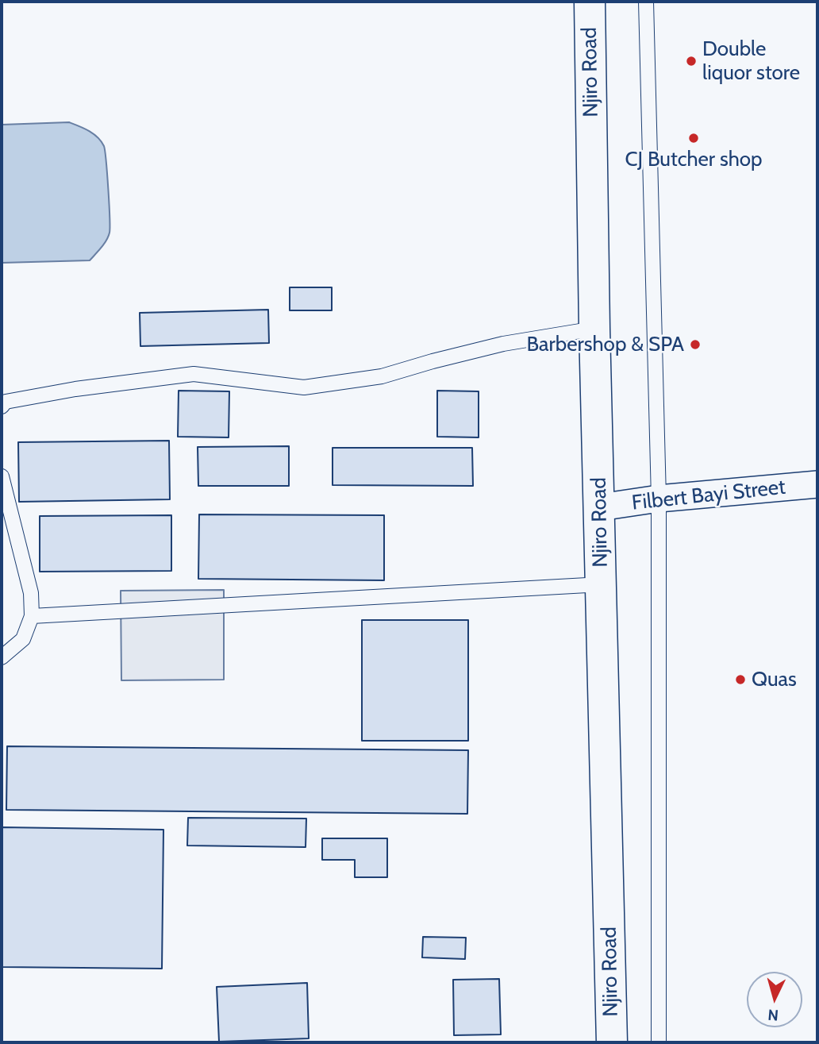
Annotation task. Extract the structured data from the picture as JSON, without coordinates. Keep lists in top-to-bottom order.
{
  "streets": {
    "street": ["Njiro Road", "Filbert Bayi Street"]
  },
  "crossings": [
    ["Njiro Road", "Filbert Bayi Street"]
  ],
  "places": [
    "Double liquor store",
    "CJ Butcher shop",
    "Barbershop & SPA",
    "Quas"
  ],
  "north": "bottom"
}
